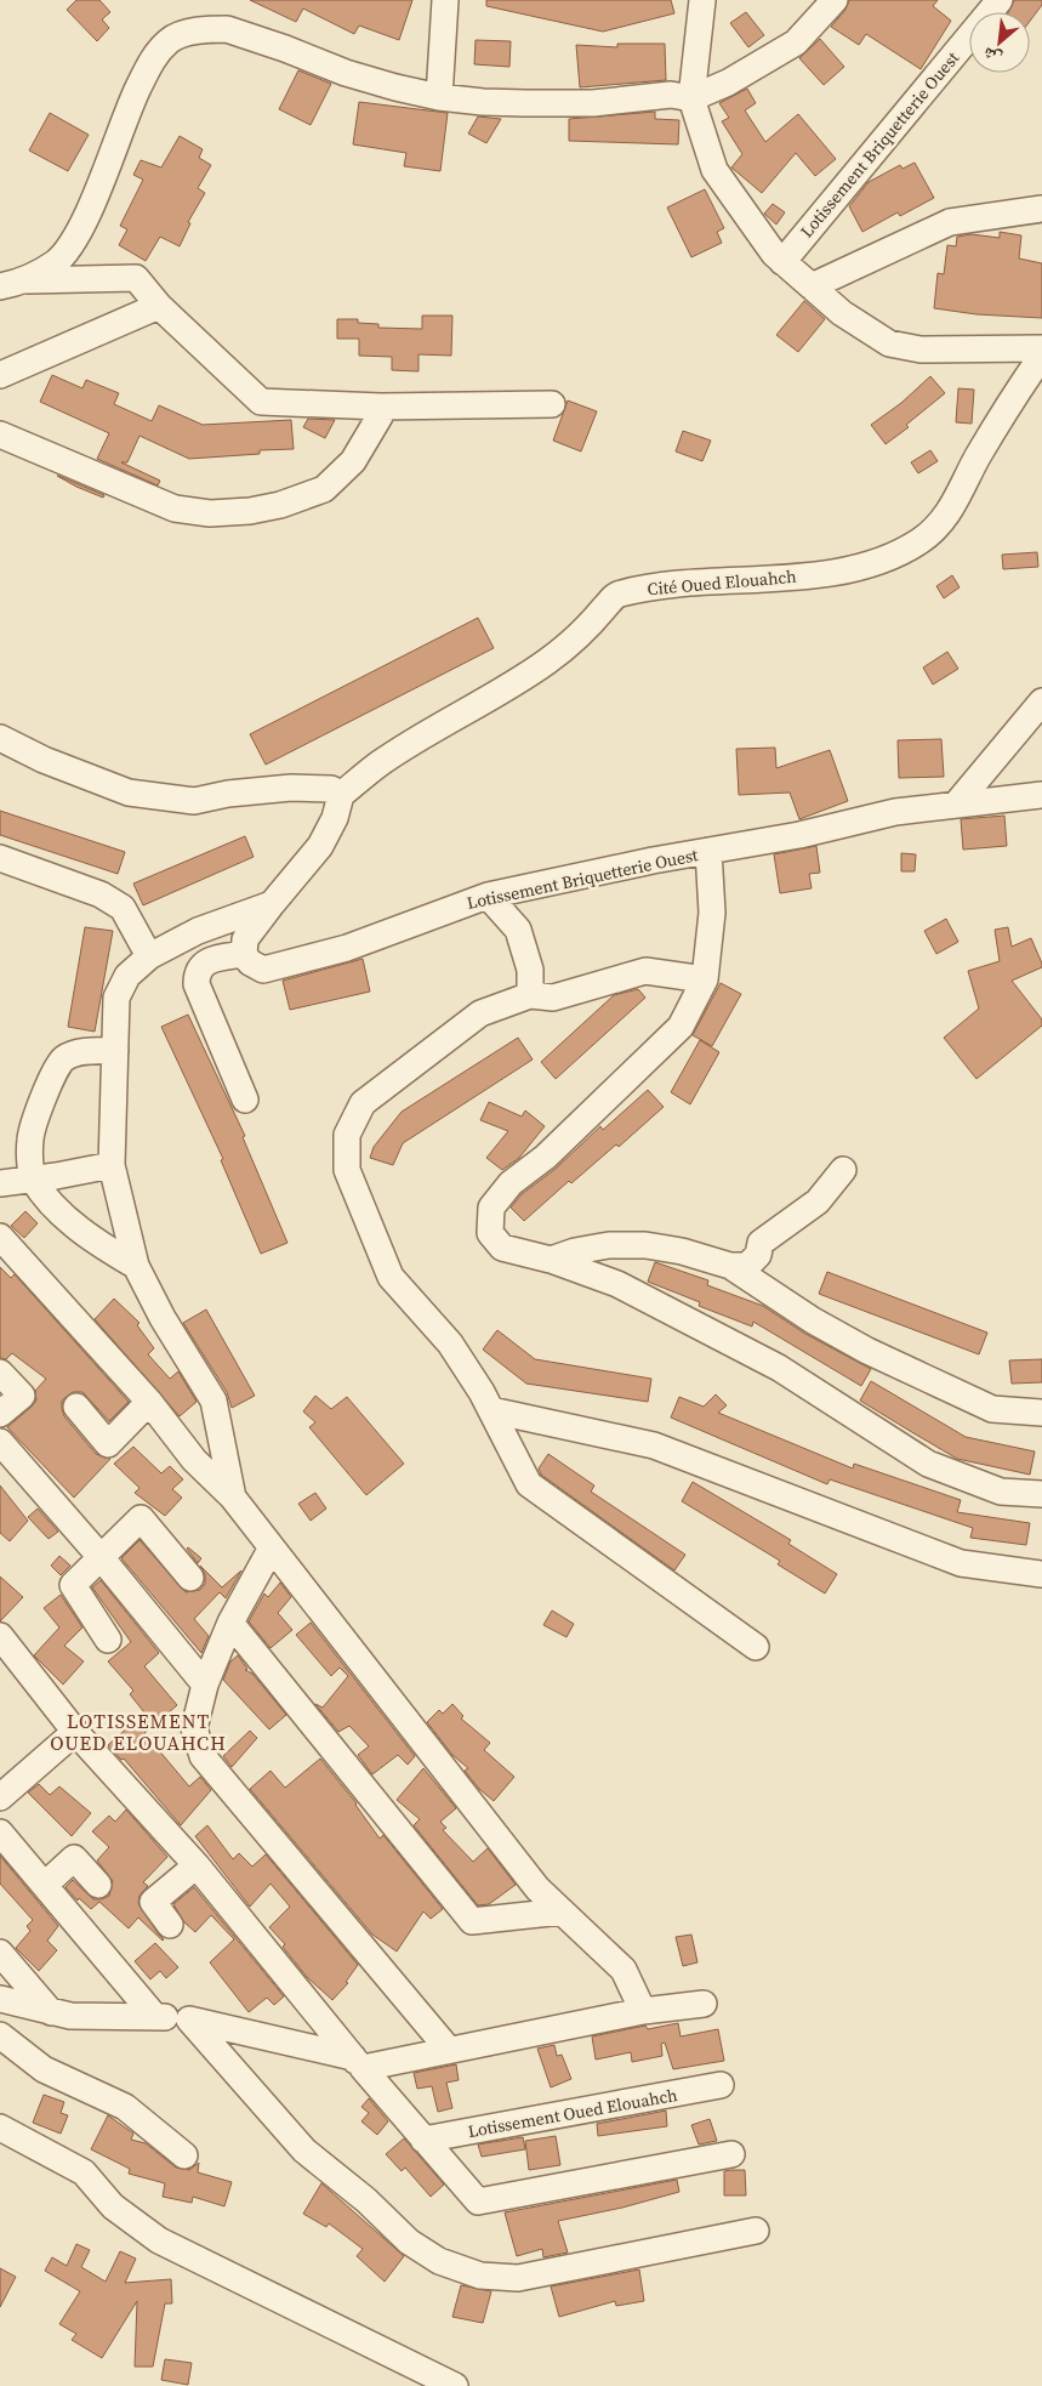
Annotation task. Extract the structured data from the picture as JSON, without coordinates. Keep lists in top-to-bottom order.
{
  "streets": {
    "street": ["Lotissement Briquetterie Ouest", "Cité Oued Elouahch", "Lotissement Oued Elouahch"]
  },
  "districts": ["LOTISSEMENT OUED ELOUAHCH"],
  "north": "bottom left"
}
